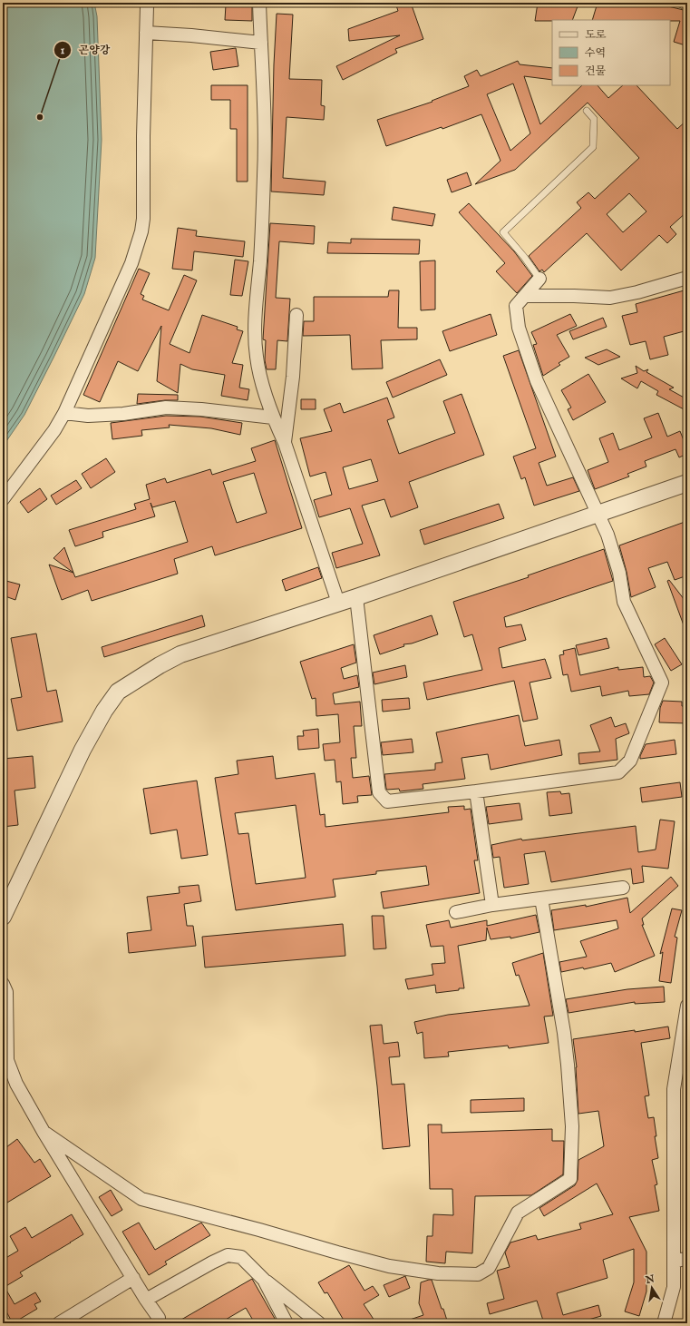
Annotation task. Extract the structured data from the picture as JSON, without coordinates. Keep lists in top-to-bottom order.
{
  "places": ["곤양강"],
  "legend": ["도로", "수역", "건물"],
  "north": "top"
}
